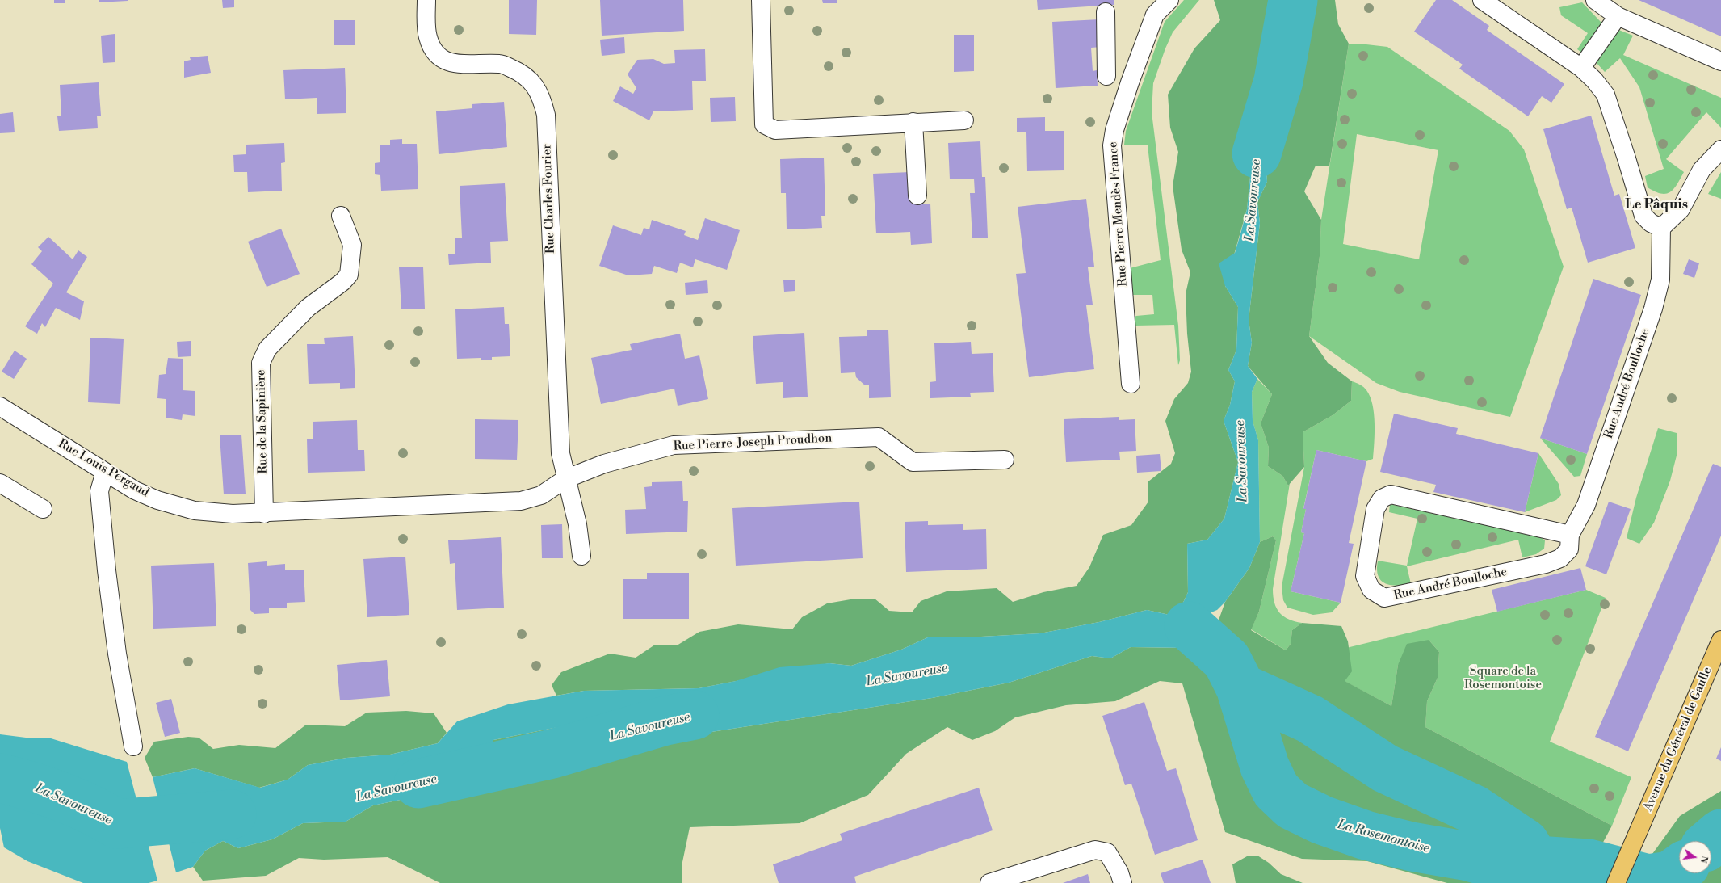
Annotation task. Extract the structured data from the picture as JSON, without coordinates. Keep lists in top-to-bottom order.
{
  "streets": {
    "main road": ["Avenue du Général de Gaulle"],
    "street": [
      "Rue Charles Fourier",
      "Rue Pierre Mendès France",
      "Rue André Boulloche",
      "Rue de la Sapinière",
      "Rue Pierre-Joseph Proudhon",
      "Rue Louis Pergaud"
    ]
  },
  "crossings": [
    ["Rue Charles Fourier", "Rue Pierre-Joseph Proudhon"],
    ["Rue de la Sapinière", "Rue Louis Pergaud"],
    ["Rue Pierre-Joseph Proudhon", "Rue Louis Pergaud"]
  ],
  "districts": ["Le Pâquis"],
  "water": ["La Savoureuse", "La Rosemontoise"],
  "parks": ["Square de la Rosemontoise"],
  "north": "right"
}
